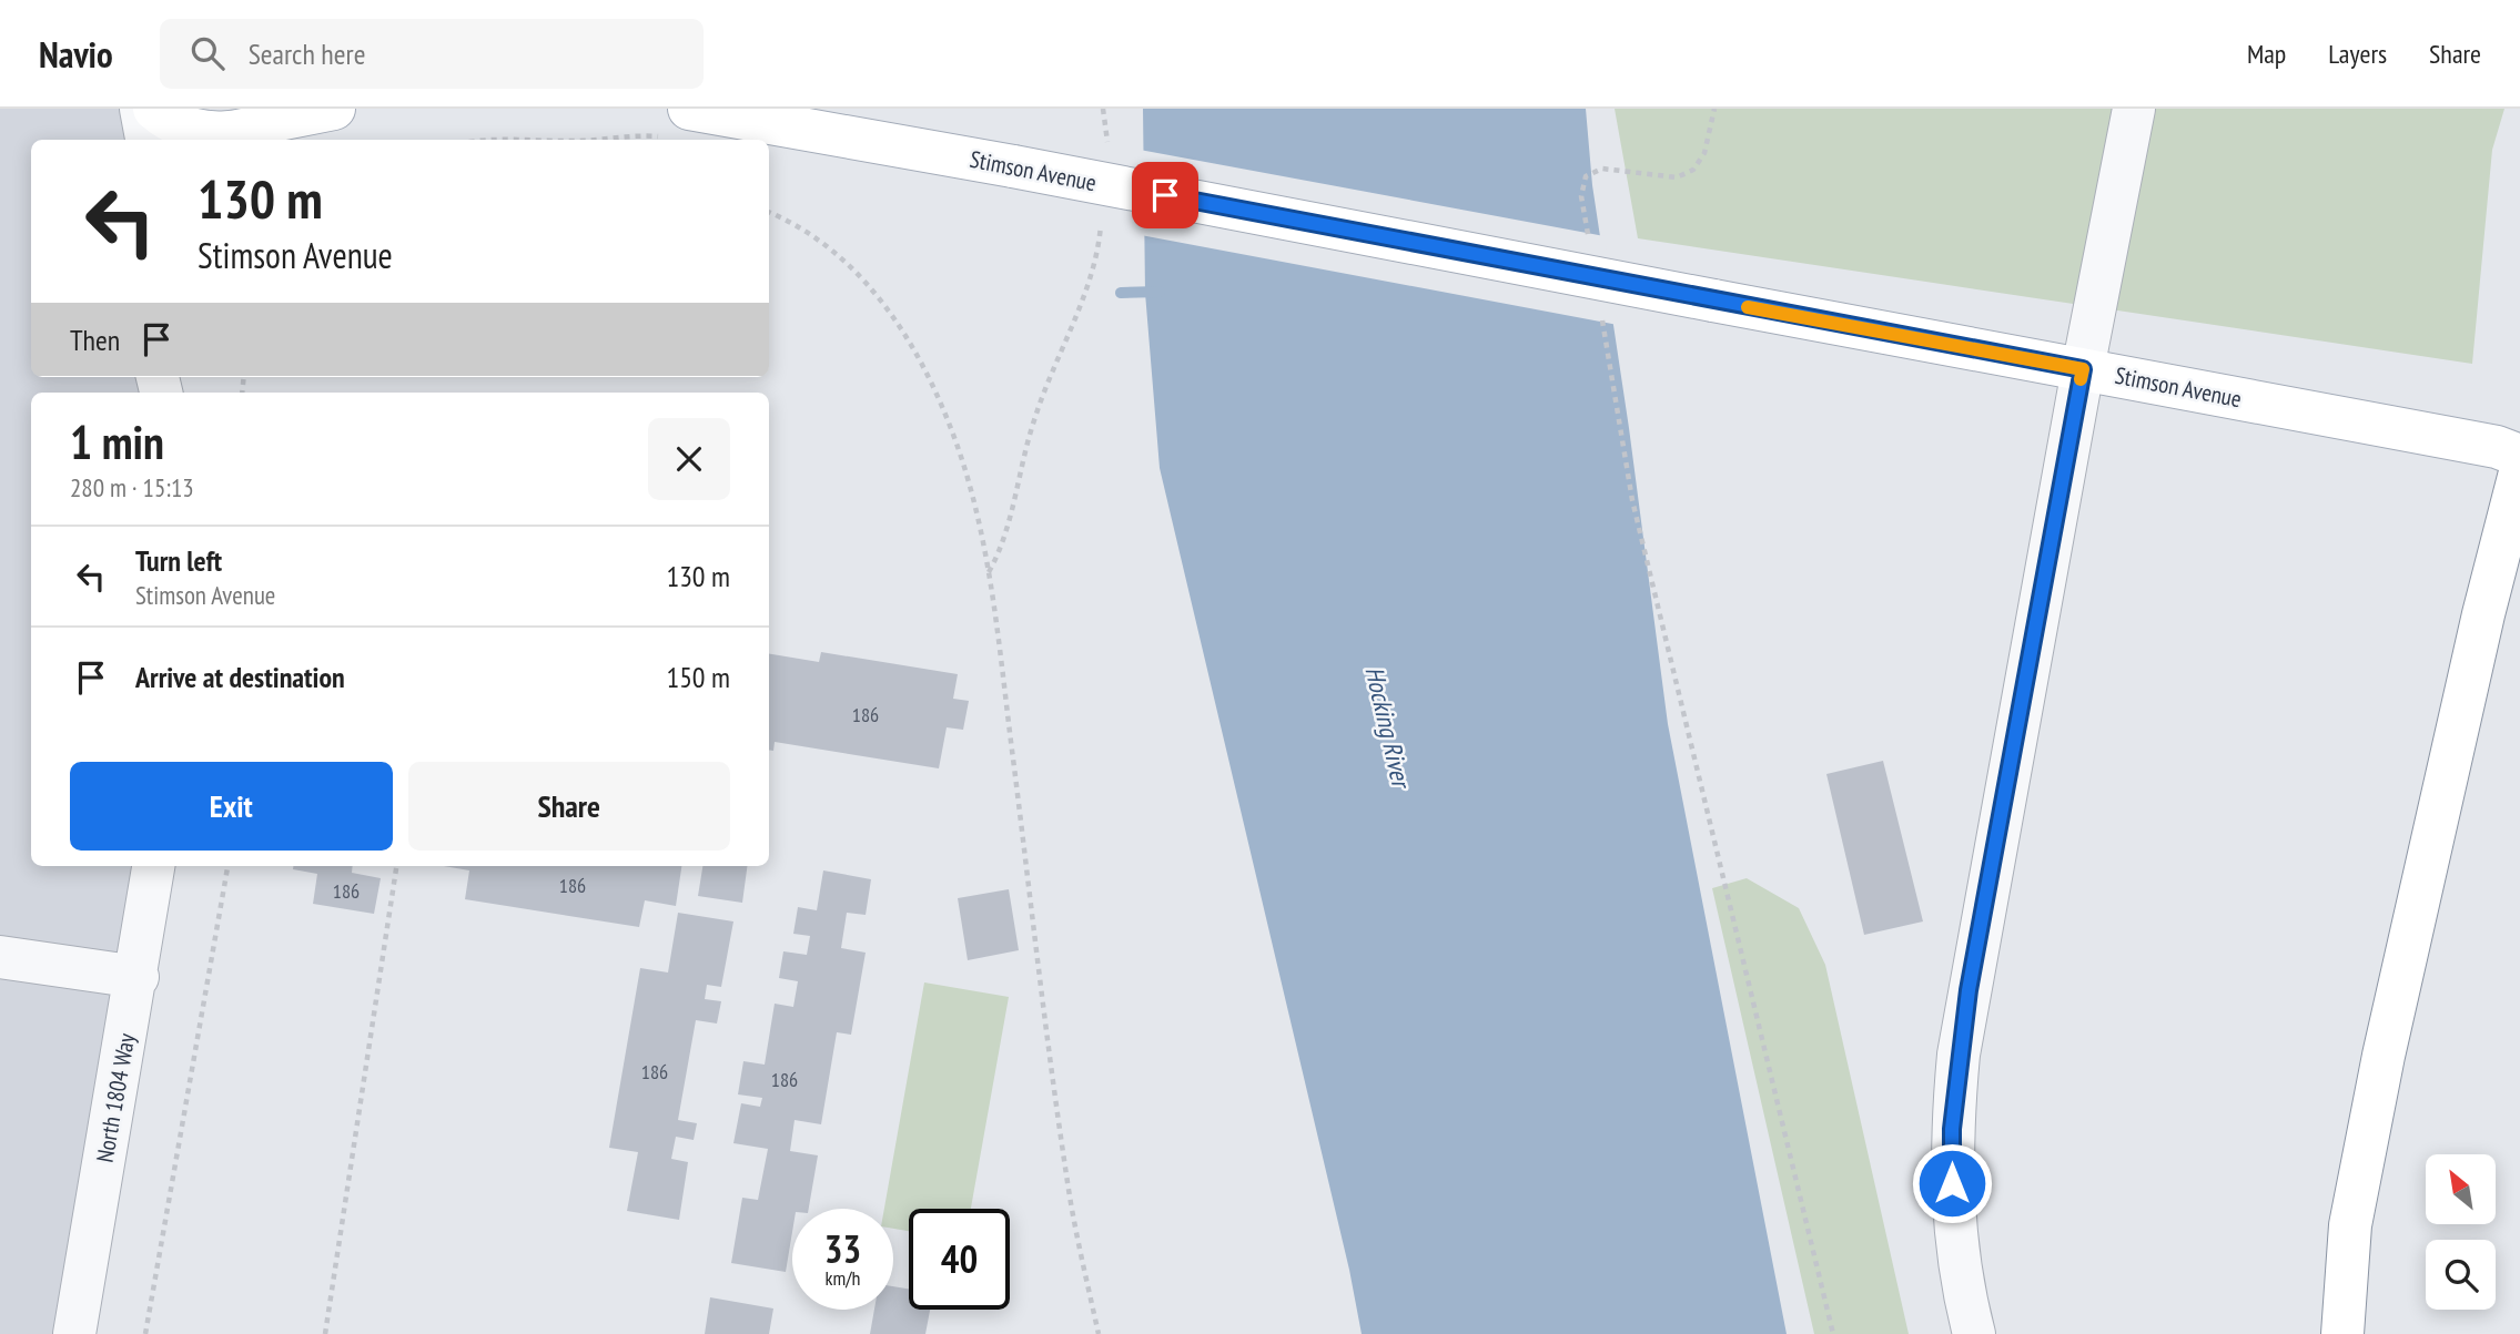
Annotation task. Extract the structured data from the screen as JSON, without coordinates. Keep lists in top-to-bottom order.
{
  "streets": {
    "main road": ["Stimson Avenue"],
    "street": ["North 1804 Way"]
  },
  "water": ["Hocking River"],
  "house_numbers": [
    "186",
    "186",
    "186",
    "186",
    "186"
  ],
  "north": "top left",
  "page": {
    "header": "Navio",
    "search": "Search here",
    "nav": ["Map", "Layers", "Share"],
    "turn": ["130 m", "Stimson Avenue"],
    "then": "Then",
    "heading": ["1 min", "280 m · 15:13"],
    "list": [
      {
        "name": "Turn left",
        "note": "Stimson Avenue",
        "value": "130 m"
      },
      {
        "name": "Arrive at destination",
        "value": "150 m"
      }
    ],
    "buttons": ["Exit", "Share"],
    "speed": "33 km/h",
    "limit": "40"
  }
}
